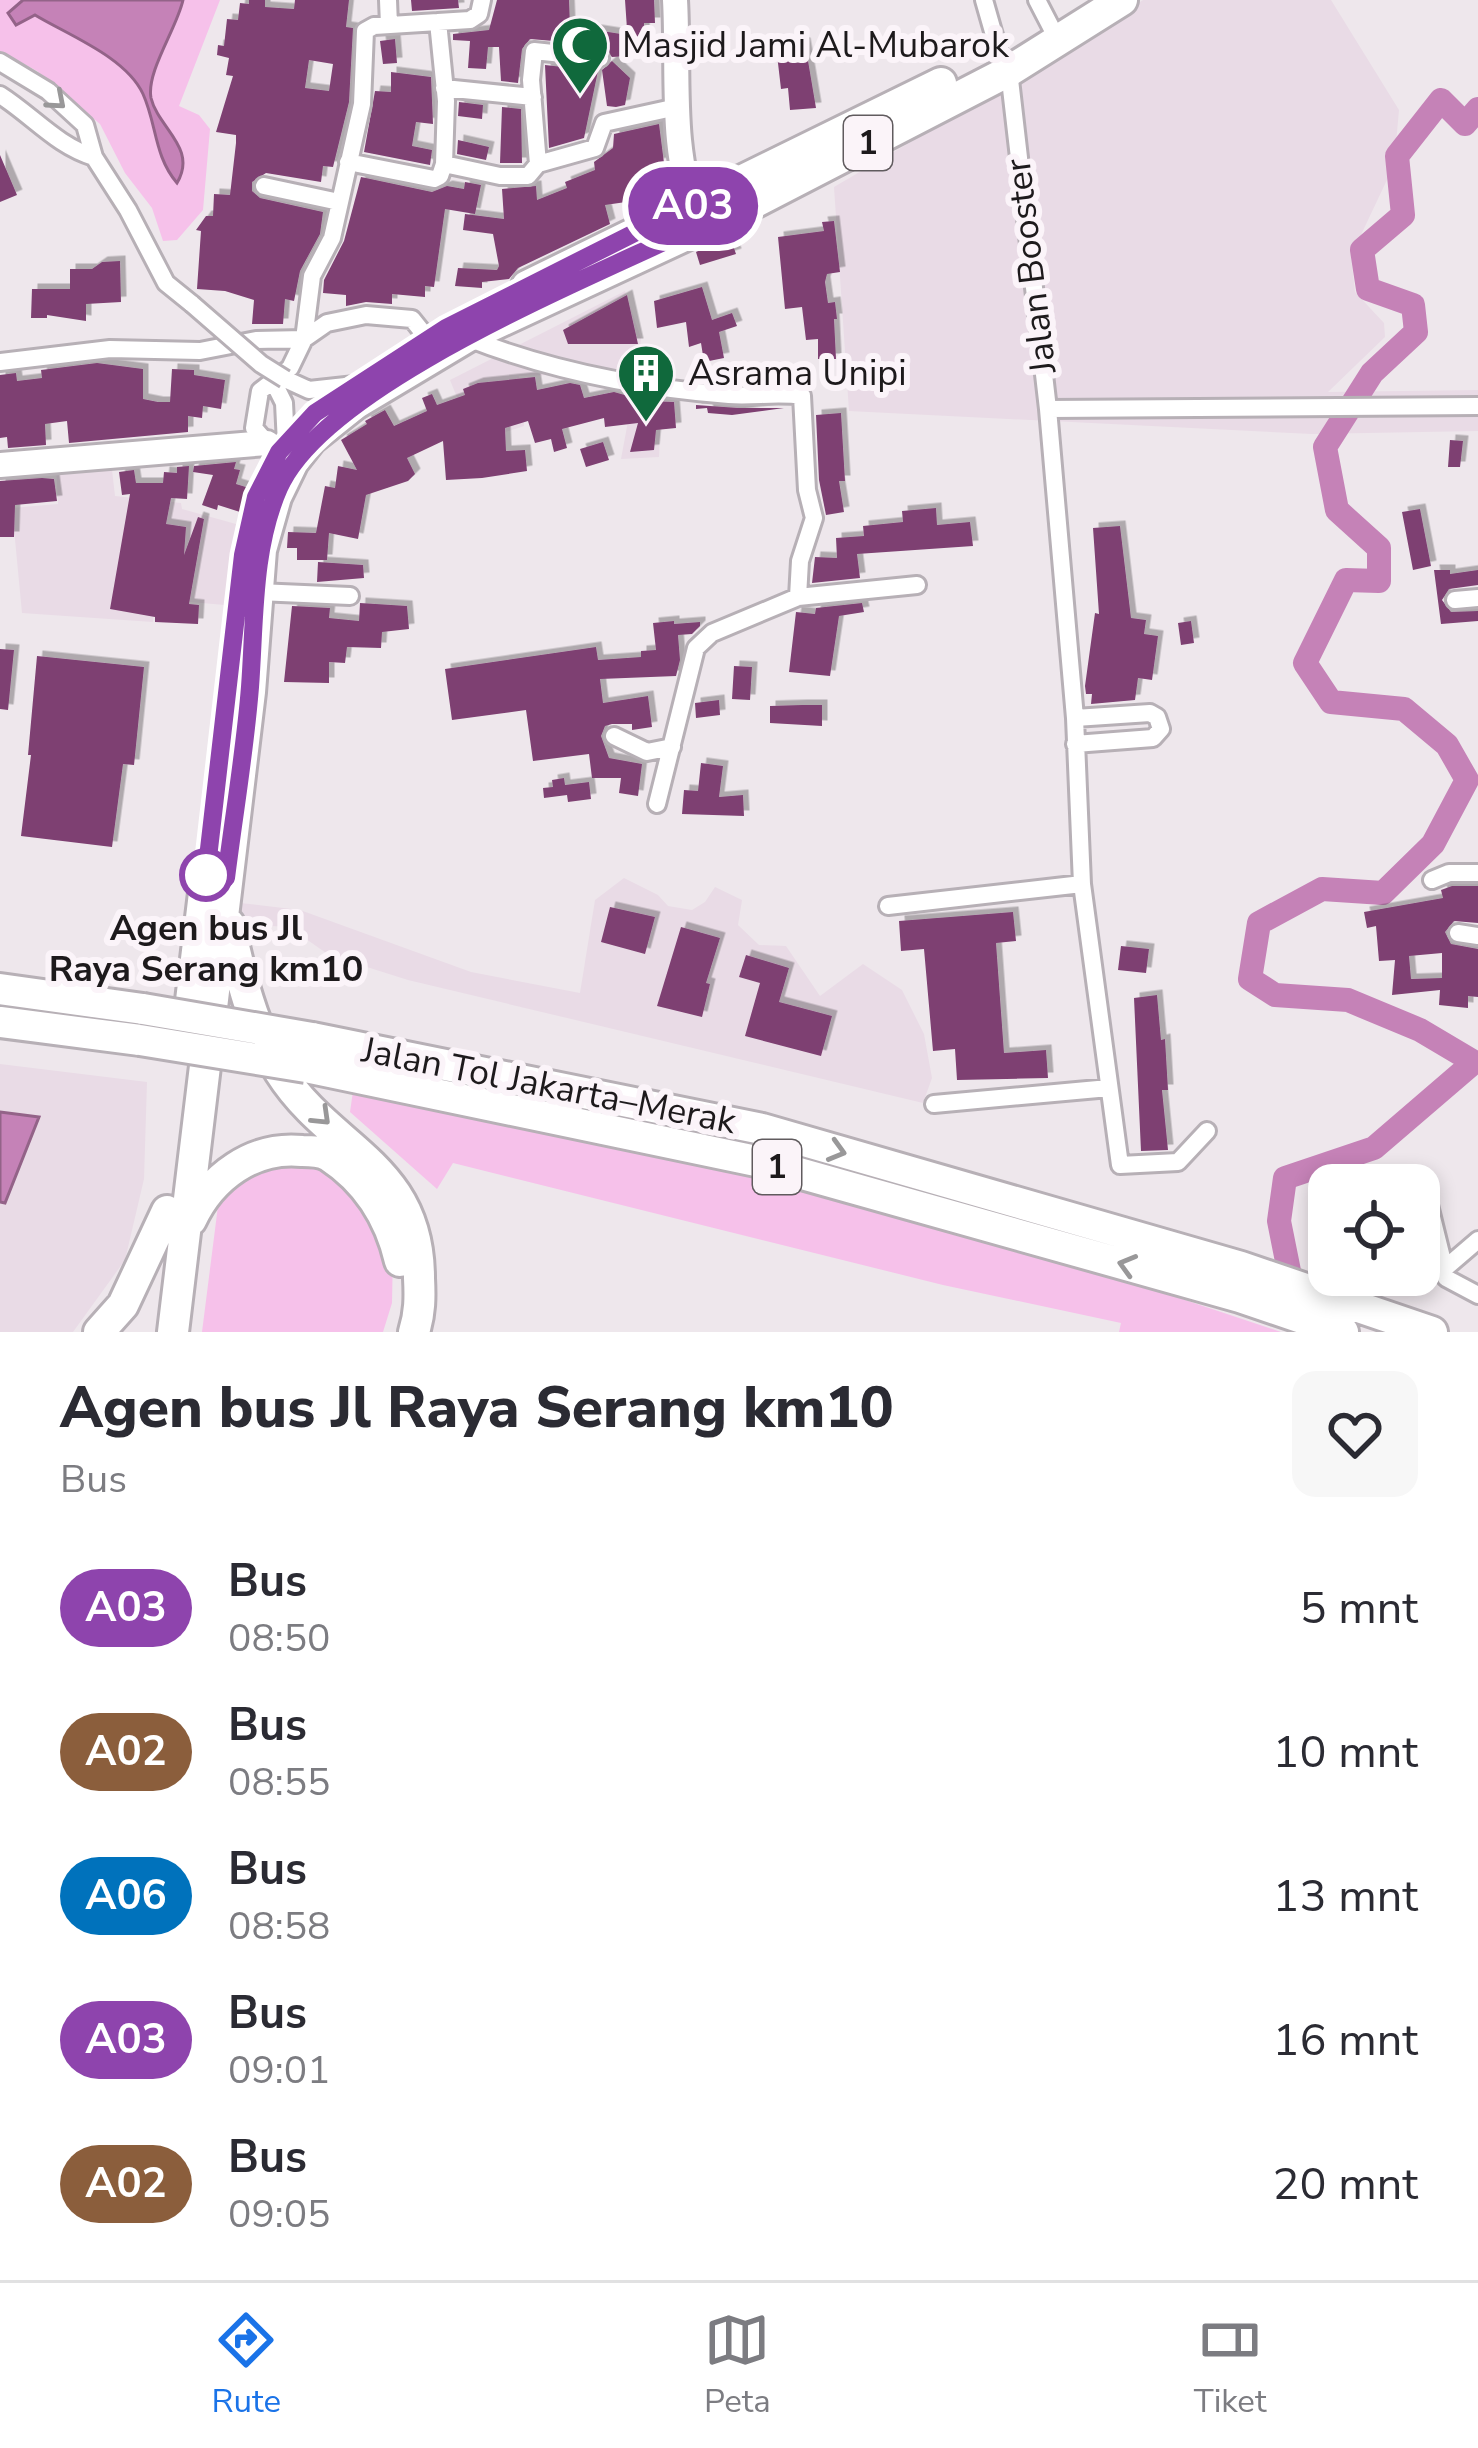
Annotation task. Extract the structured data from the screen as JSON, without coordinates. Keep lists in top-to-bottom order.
{
  "streets": {
    "highway": ["1", "Jalan Tol Jakarta–Merak"],
    "street": ["Jalan Booster"]
  },
  "crossings": [
    ["1", "Jalan Booster"]
  ],
  "places": {
    "mosque": ["Masjid Jami Al-Mubarok"],
    "building": ["Asrama Unipi"],
    "other": ["Agen bus Jl Raya Serang km10"]
  },
  "lines": ["bus line A03"],
  "page": {
    "on_map": "A03",
    "heading": ["Agen bus Jl Raya Serang km10", "Bus"],
    "list": [
      {
        "mark": "A03",
        "name": "Bus",
        "note": "08:50",
        "value": "5 mnt"
      },
      {
        "mark": "A02",
        "name": "Bus",
        "note": "08:55",
        "value": "10 mnt"
      },
      {
        "mark": "A06",
        "name": "Bus",
        "note": "08:58",
        "value": "13 mnt"
      },
      {
        "mark": "A03",
        "name": "Bus",
        "note": "09:01",
        "value": "16 mnt"
      },
      {
        "mark": "A02",
        "name": "Bus",
        "note": "09:05",
        "value": "20 mnt"
      }
    ],
    "tabs": ["Rute", "Peta", "Tiket"]
  }
}
